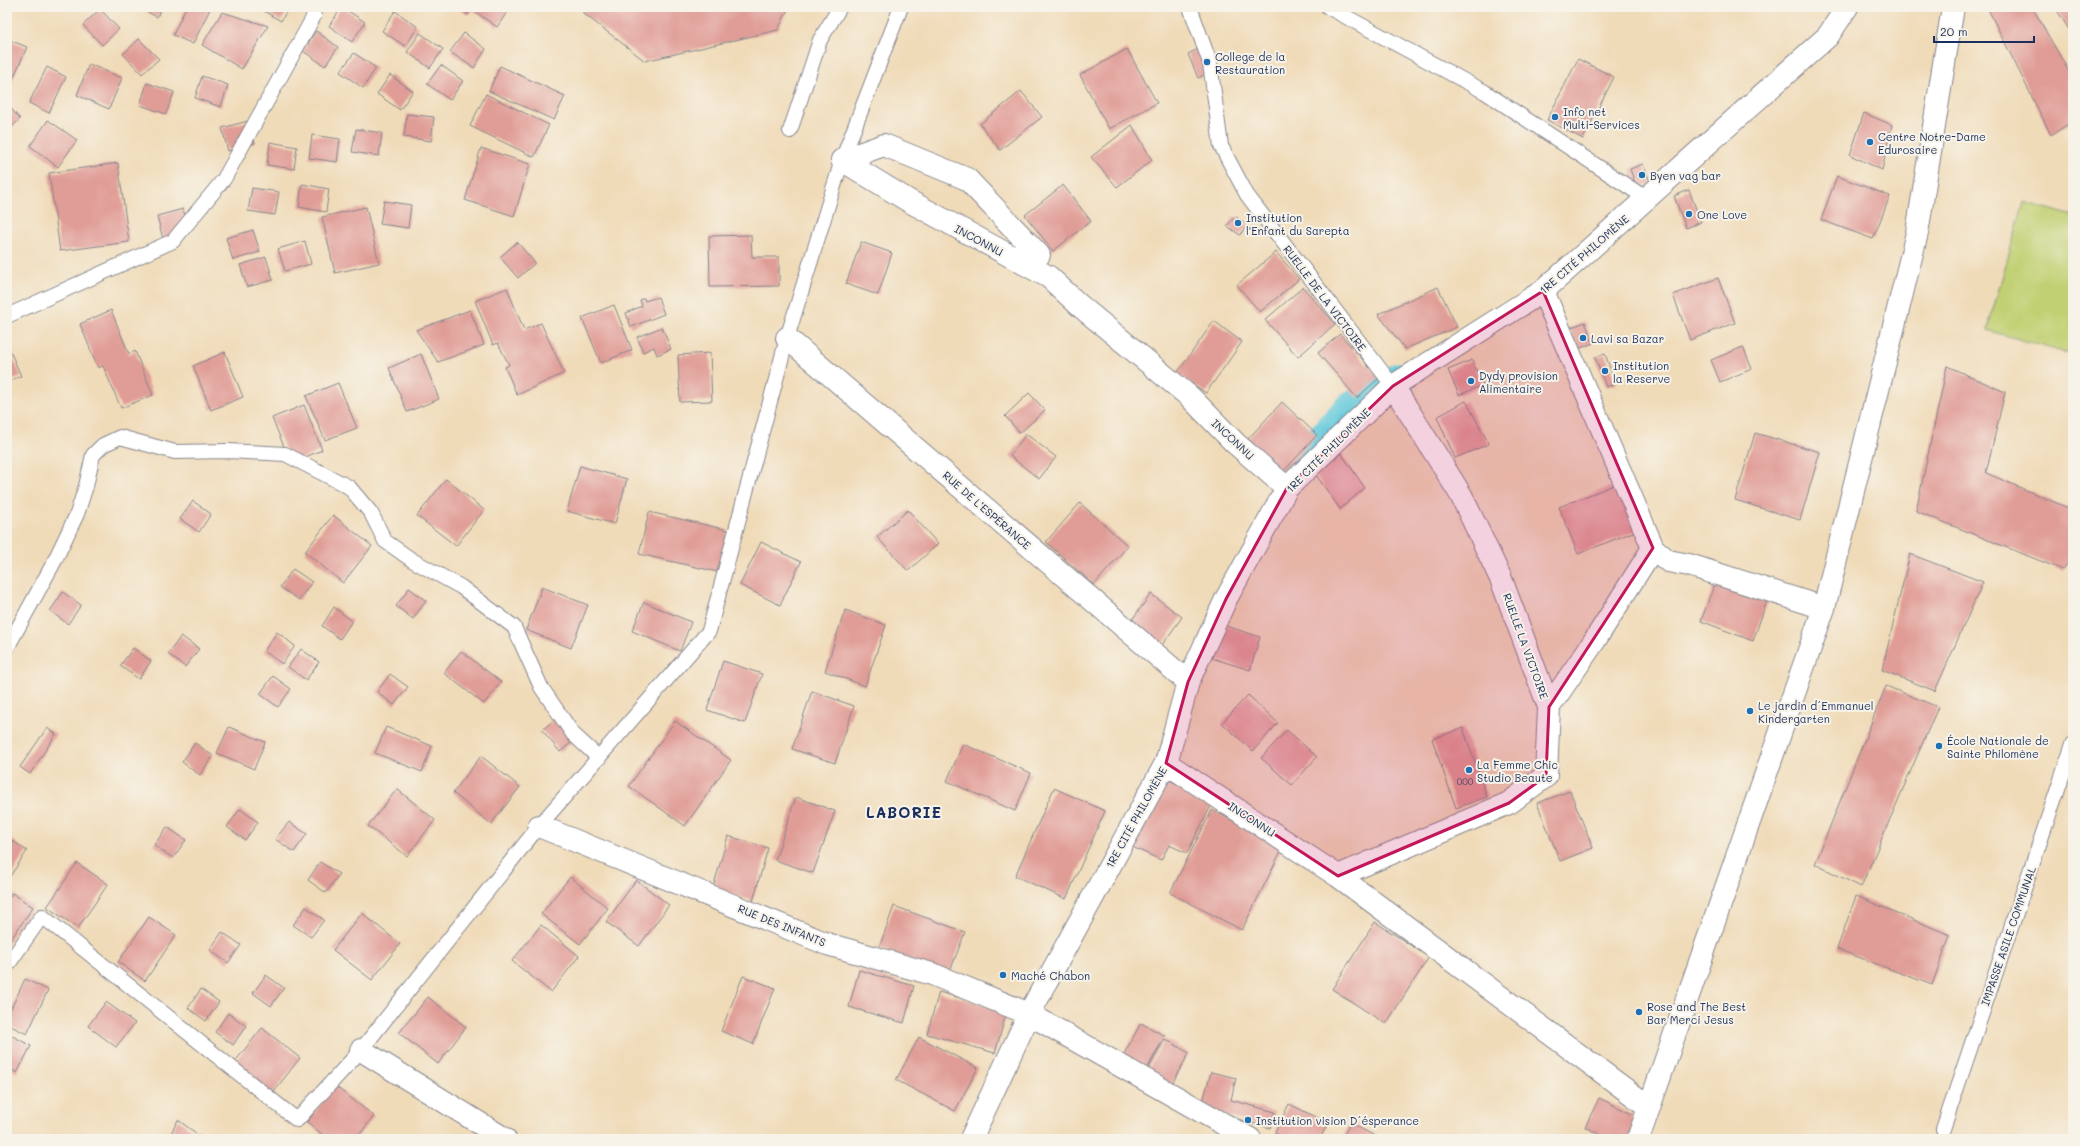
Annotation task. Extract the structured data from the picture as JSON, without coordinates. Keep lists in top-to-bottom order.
{
  "streets": {
    "street": [
      "INCONNU",
      "1RE CITÉ PHILOMÈNE",
      "RUE DE L’ESPÉRANCE",
      "RUELLE LA VICTOIRE",
      "RUE DES INFANTS"
    ],
    "lane": ["RUELLE DE LA VICTOIRE", "IMPASSE ASILE COMMUNAL"]
  },
  "crossings": [
    ["INCONNU", "1RE CITÉ PHILOMÈNE"],
    ["INCONNU", "RUELLE LA VICTOIRE"],
    ["1RE CITÉ PHILOMÈNE", "RUELLE DE LA VICTOIRE"],
    ["1RE CITÉ PHILOMÈNE", "RUE DE L’ESPÉRANCE"],
    ["1RE CITÉ PHILOMÈNE", "RUELLE LA VICTOIRE"],
    ["1RE CITÉ PHILOMÈNE", "RUE DES INFANTS"],
    ["RUELLE DE LA VICTOIRE", "RUELLE LA VICTOIRE"]
  ],
  "districts": ["LABORIE"],
  "places": [
    "College de la Restauration",
    "Info net Multi-Services",
    "Centre Notre-Dame Edurosaire",
    "Byen vag bar",
    "One Love",
    "Institution l'Enfant du Sarepta",
    "Lavi sa Bazar",
    "Institution la Reserve",
    "Dydy provision Alimentaire",
    "Le jardin d´Emmanuel Kindergarten",
    "École Nationale de Sainte Philomène",
    "La Femme Chic Studio Beaute",
    "Maché Chabon",
    "Rose and The Best Bar Merci Jesus",
    "Institution vision D´ésperance"
  ],
  "house_numbers": ["000"],
  "scale_bar": "20 m"
}
